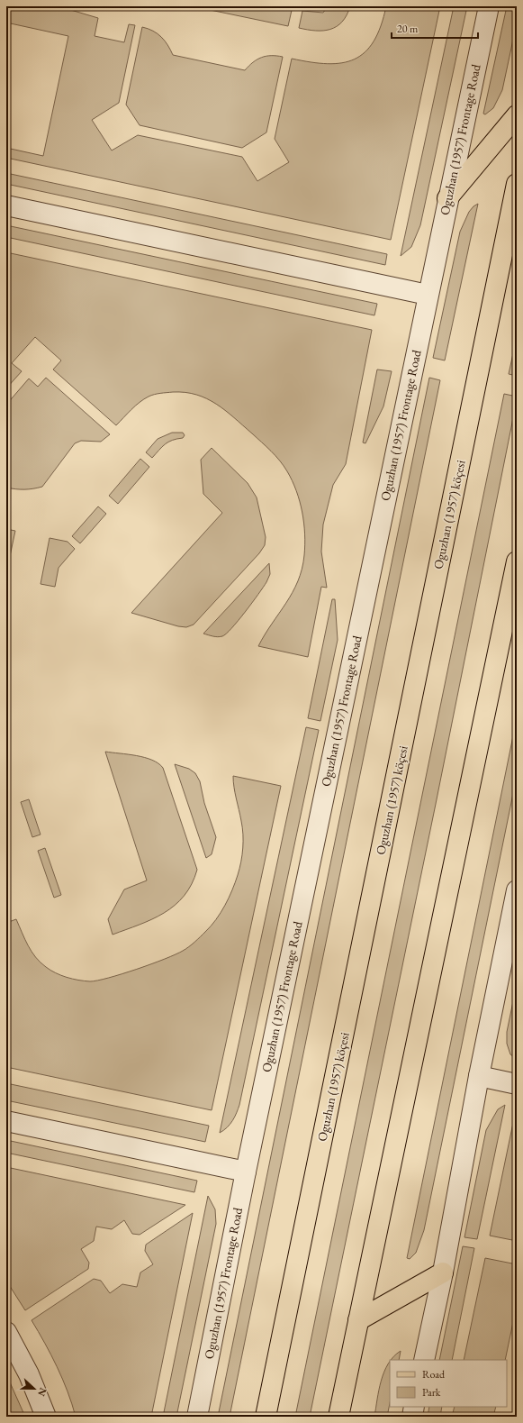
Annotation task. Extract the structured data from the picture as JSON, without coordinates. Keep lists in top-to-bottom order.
{
  "streets": {
    "main road": ["Oguzhan (1957) köçesi"],
    "street": ["Oguzhan (1957) Frontage Road"]
  },
  "legend": ["Road", "Park"],
  "scale_bar": "20 m",
  "north": "right"
}
